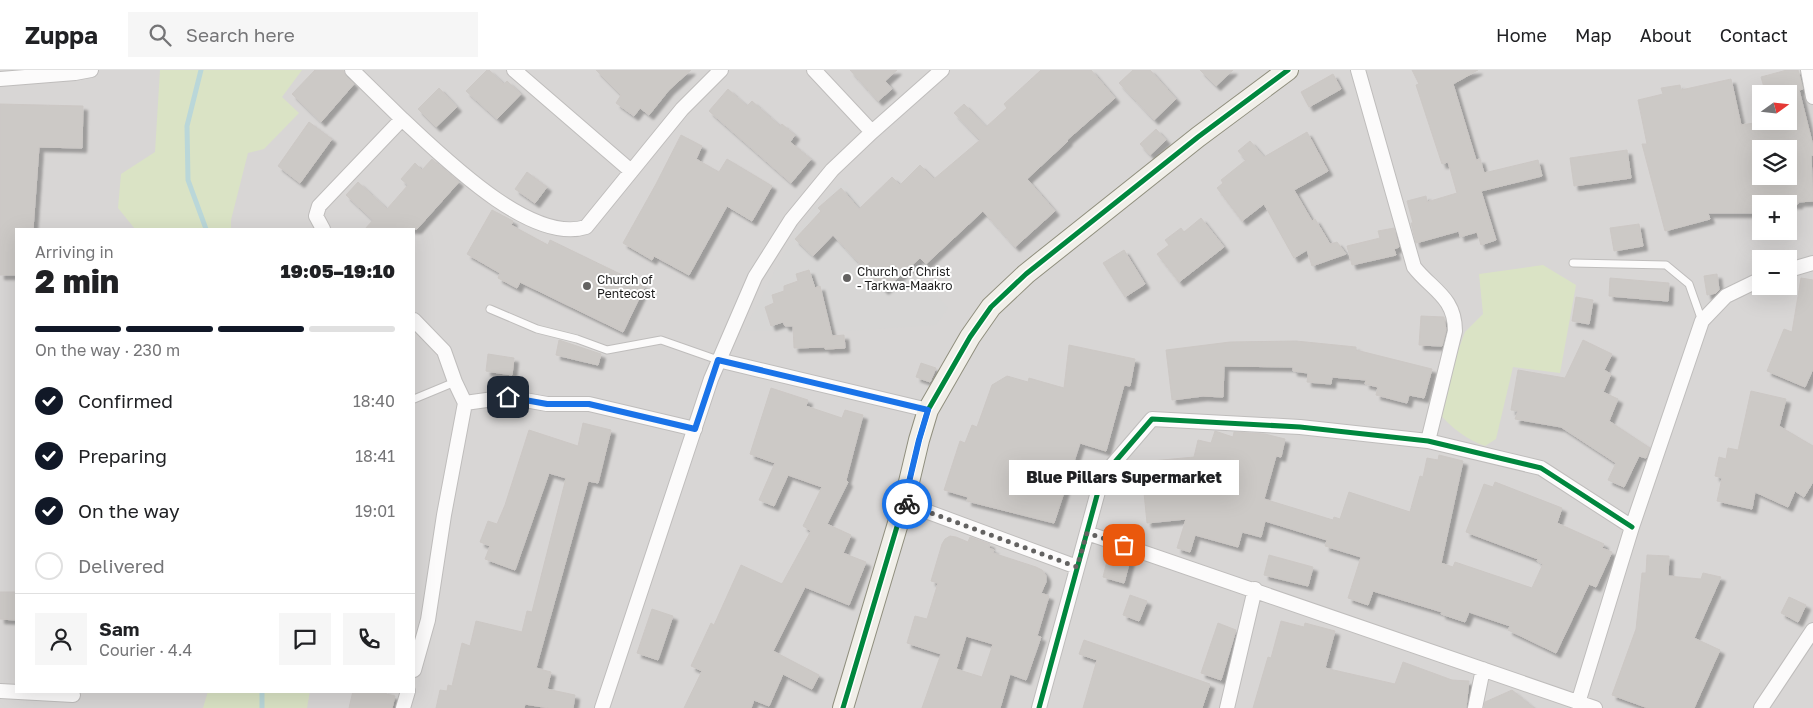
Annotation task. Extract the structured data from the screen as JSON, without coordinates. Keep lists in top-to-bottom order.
{
  "places": ["Church of Christ - Tarkwa-Maakro", "Church of Pentecost", "Blue Pillars Supermarket"],
  "north": "right",
  "page": {
    "header": "Zuppa",
    "search": "Search here",
    "nav": [
      "Home",
      "Map",
      "About",
      "Contact"
    ],
    "map_buttons": ["+", "−"],
    "heading": ["2 min", "Arriving in", "19:05–19:10"],
    "panel": ["Sam", "Courier · 4.4"],
    "bar": "On the way · 230 m",
    "list": [
      ["Confirmed", "18:40"],
      ["Preparing", "18:41"],
      ["On the way", "19:01"],
      "Delivered"
    ],
    "bubble": "Blue Pillars Supermarket"
  }
}
